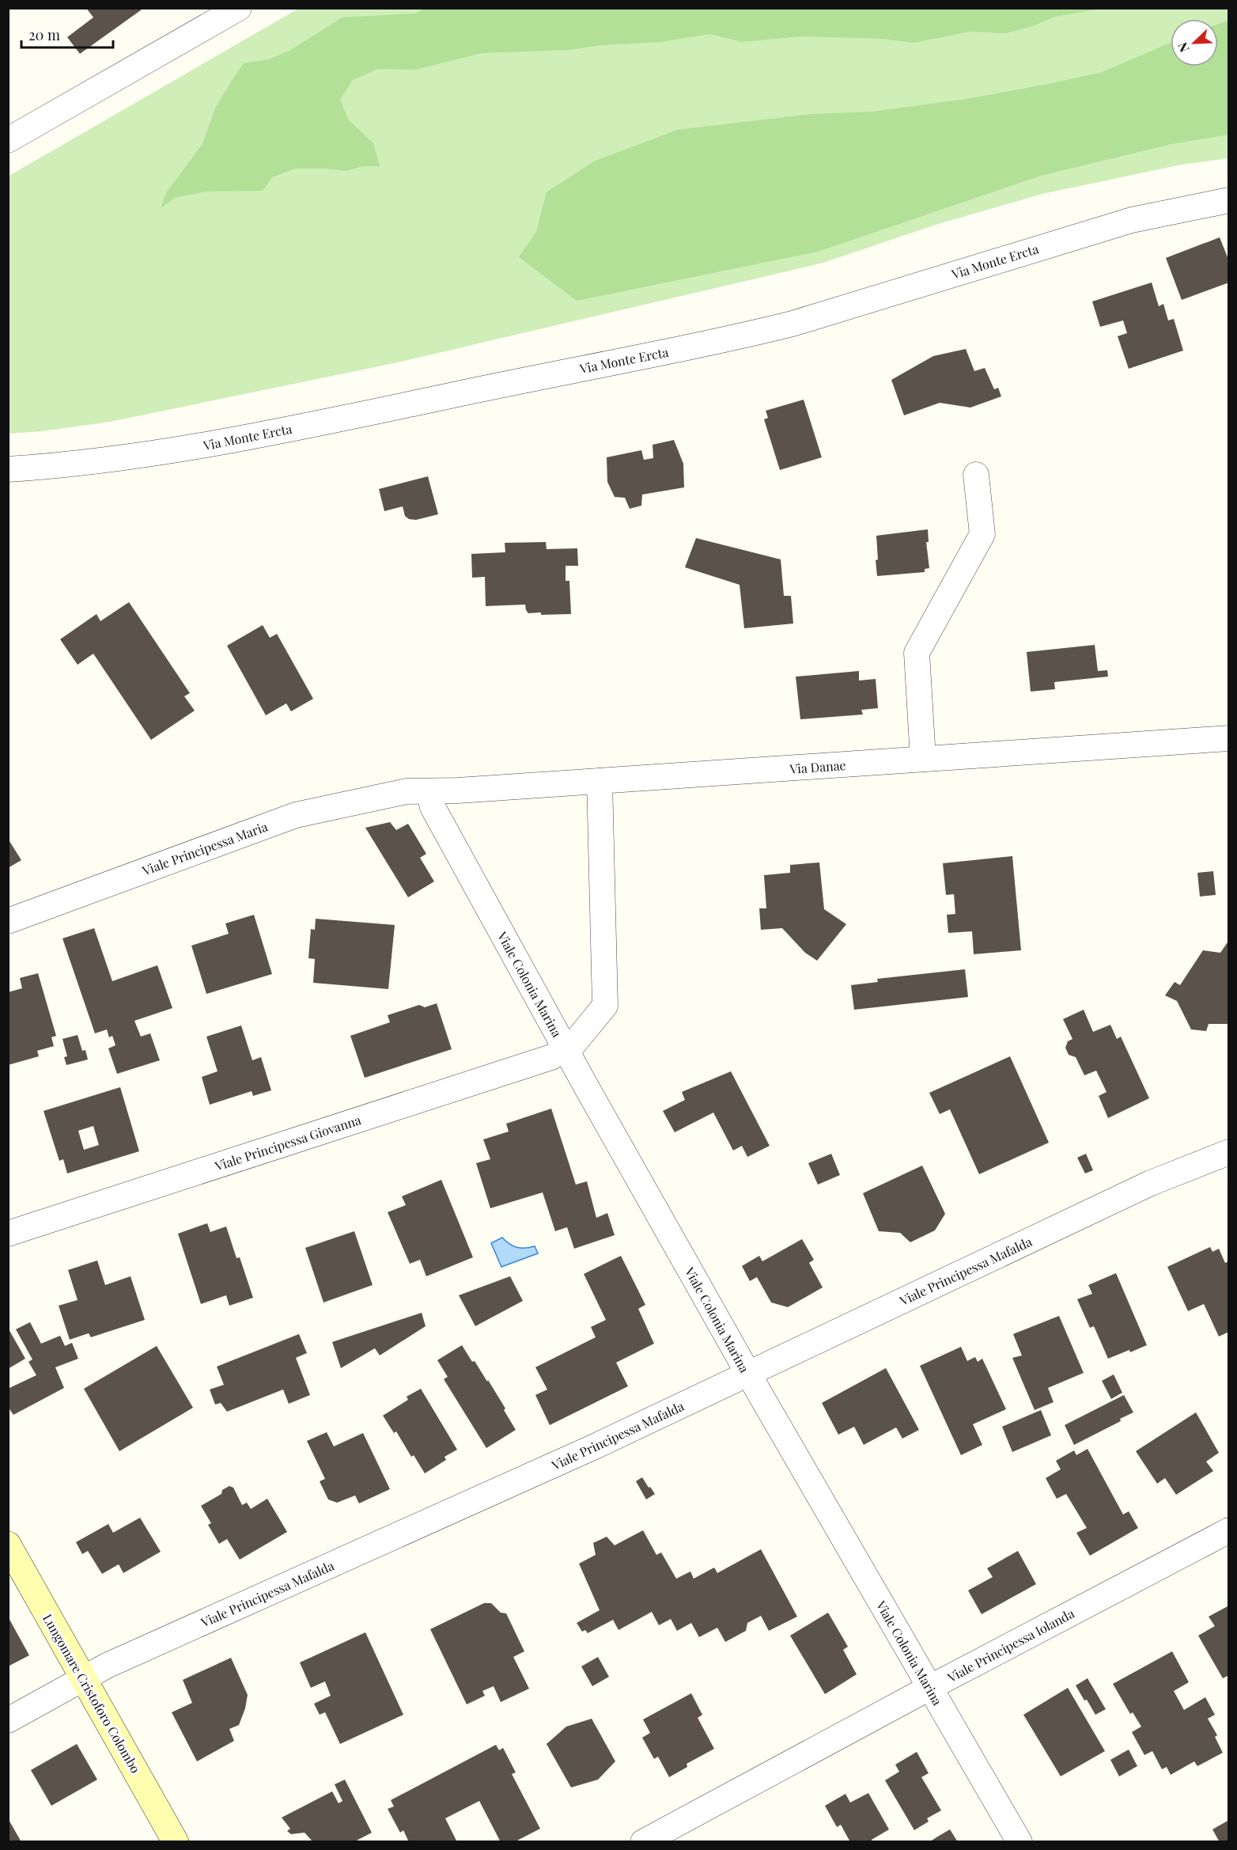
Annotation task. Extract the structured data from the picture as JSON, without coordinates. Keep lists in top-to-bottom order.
{
  "streets": {
    "main road": ["Lungomare Cristoforo Colombo"],
    "street": [
      "Via Monte Ercta",
      "Via Danae",
      "Viale Principessa Maria",
      "Viale Colonia Marina",
      "Viale Principessa Giovanna",
      "Viale Principessa Mafalda",
      "Viale Principessa Iolanda"
    ]
  },
  "crossings": [
    ["Via Danae", "Viale Principessa Maria"],
    ["Via Danae", "Viale Colonia Marina"],
    ["Viale Principessa Maria", "Viale Colonia Marina"],
    ["Viale Colonia Marina", "Viale Principessa Giovanna"],
    ["Viale Colonia Marina", "Viale Principessa Mafalda"],
    ["Viale Colonia Marina", "Viale Principessa Iolanda"],
    ["Viale Principessa Mafalda", "Lungomare Cristoforo Colombo"]
  ],
  "scale_bar": "20 m",
  "north": "bottom left"
}
